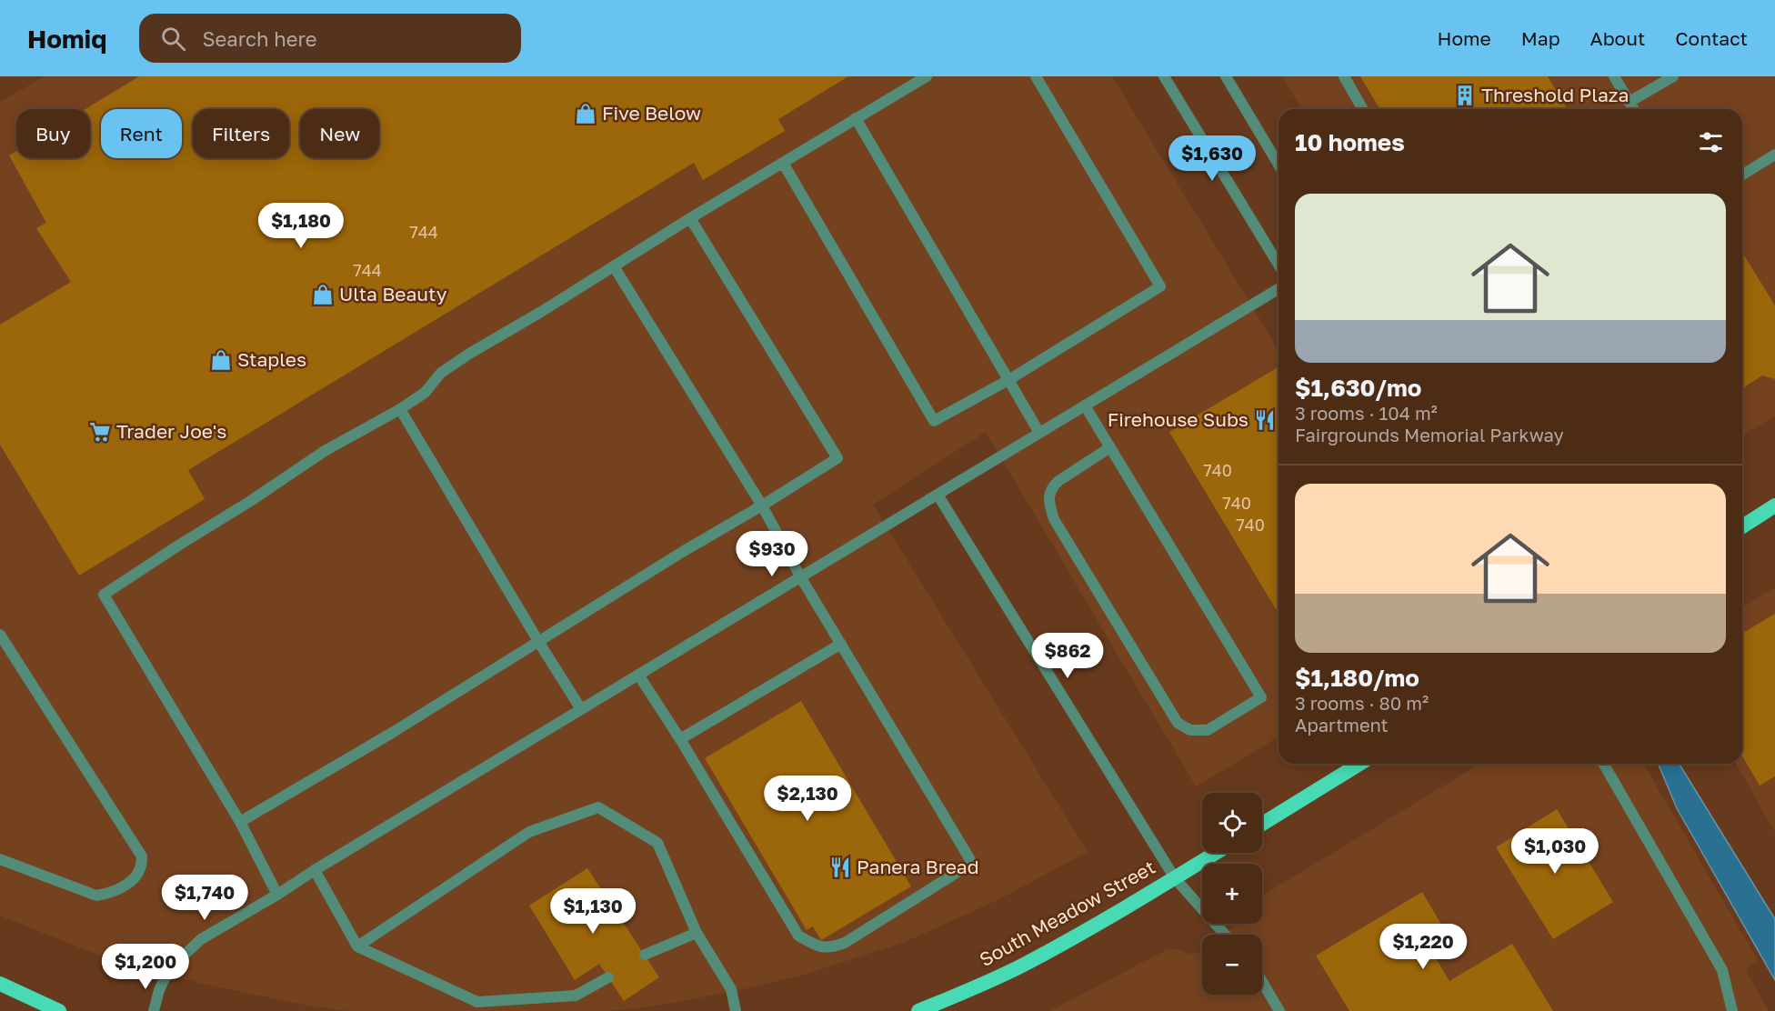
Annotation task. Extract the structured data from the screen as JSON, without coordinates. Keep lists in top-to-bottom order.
{
  "streets": {
    "highway": ["South Meadow Street"]
  },
  "places": {
    "building": ["Threshold Plaza"],
    "shop": ["Five Below", "Ulta Beauty", "Staples"],
    "restaurant": ["Firehouse Subs", "Panera Bread"],
    "supermarket": ["Trader Joe's"]
  },
  "house_numbers": [
    "744",
    "744",
    "740",
    "740",
    "740"
  ],
  "page": {
    "header": "Homiq",
    "search": "Search here",
    "nav": [
      "Home",
      "Map",
      "About",
      "Contact"
    ],
    "chip": [
      "Buy",
      "Rent",
      "Filters",
      "New"
    ],
    "heading": "10 homes",
    "price": [
      "$1,630",
      "$1,180",
      "$930",
      "$862",
      "$2,130",
      "$1,030",
      "$1,740",
      "$1,130",
      "$1,220",
      "$1,200"
    ],
    "list": [
      {
        "name": "$1,630/mo",
        "note": "3 rooms · 104 m² · Fairgrounds Memorial Parkway"
      },
      {
        "name": "$1,180/mo",
        "note": "3 rooms · 80 m² · Apartment"
      }
    ],
    "map_buttons": ["+", "−"]
  }
}
